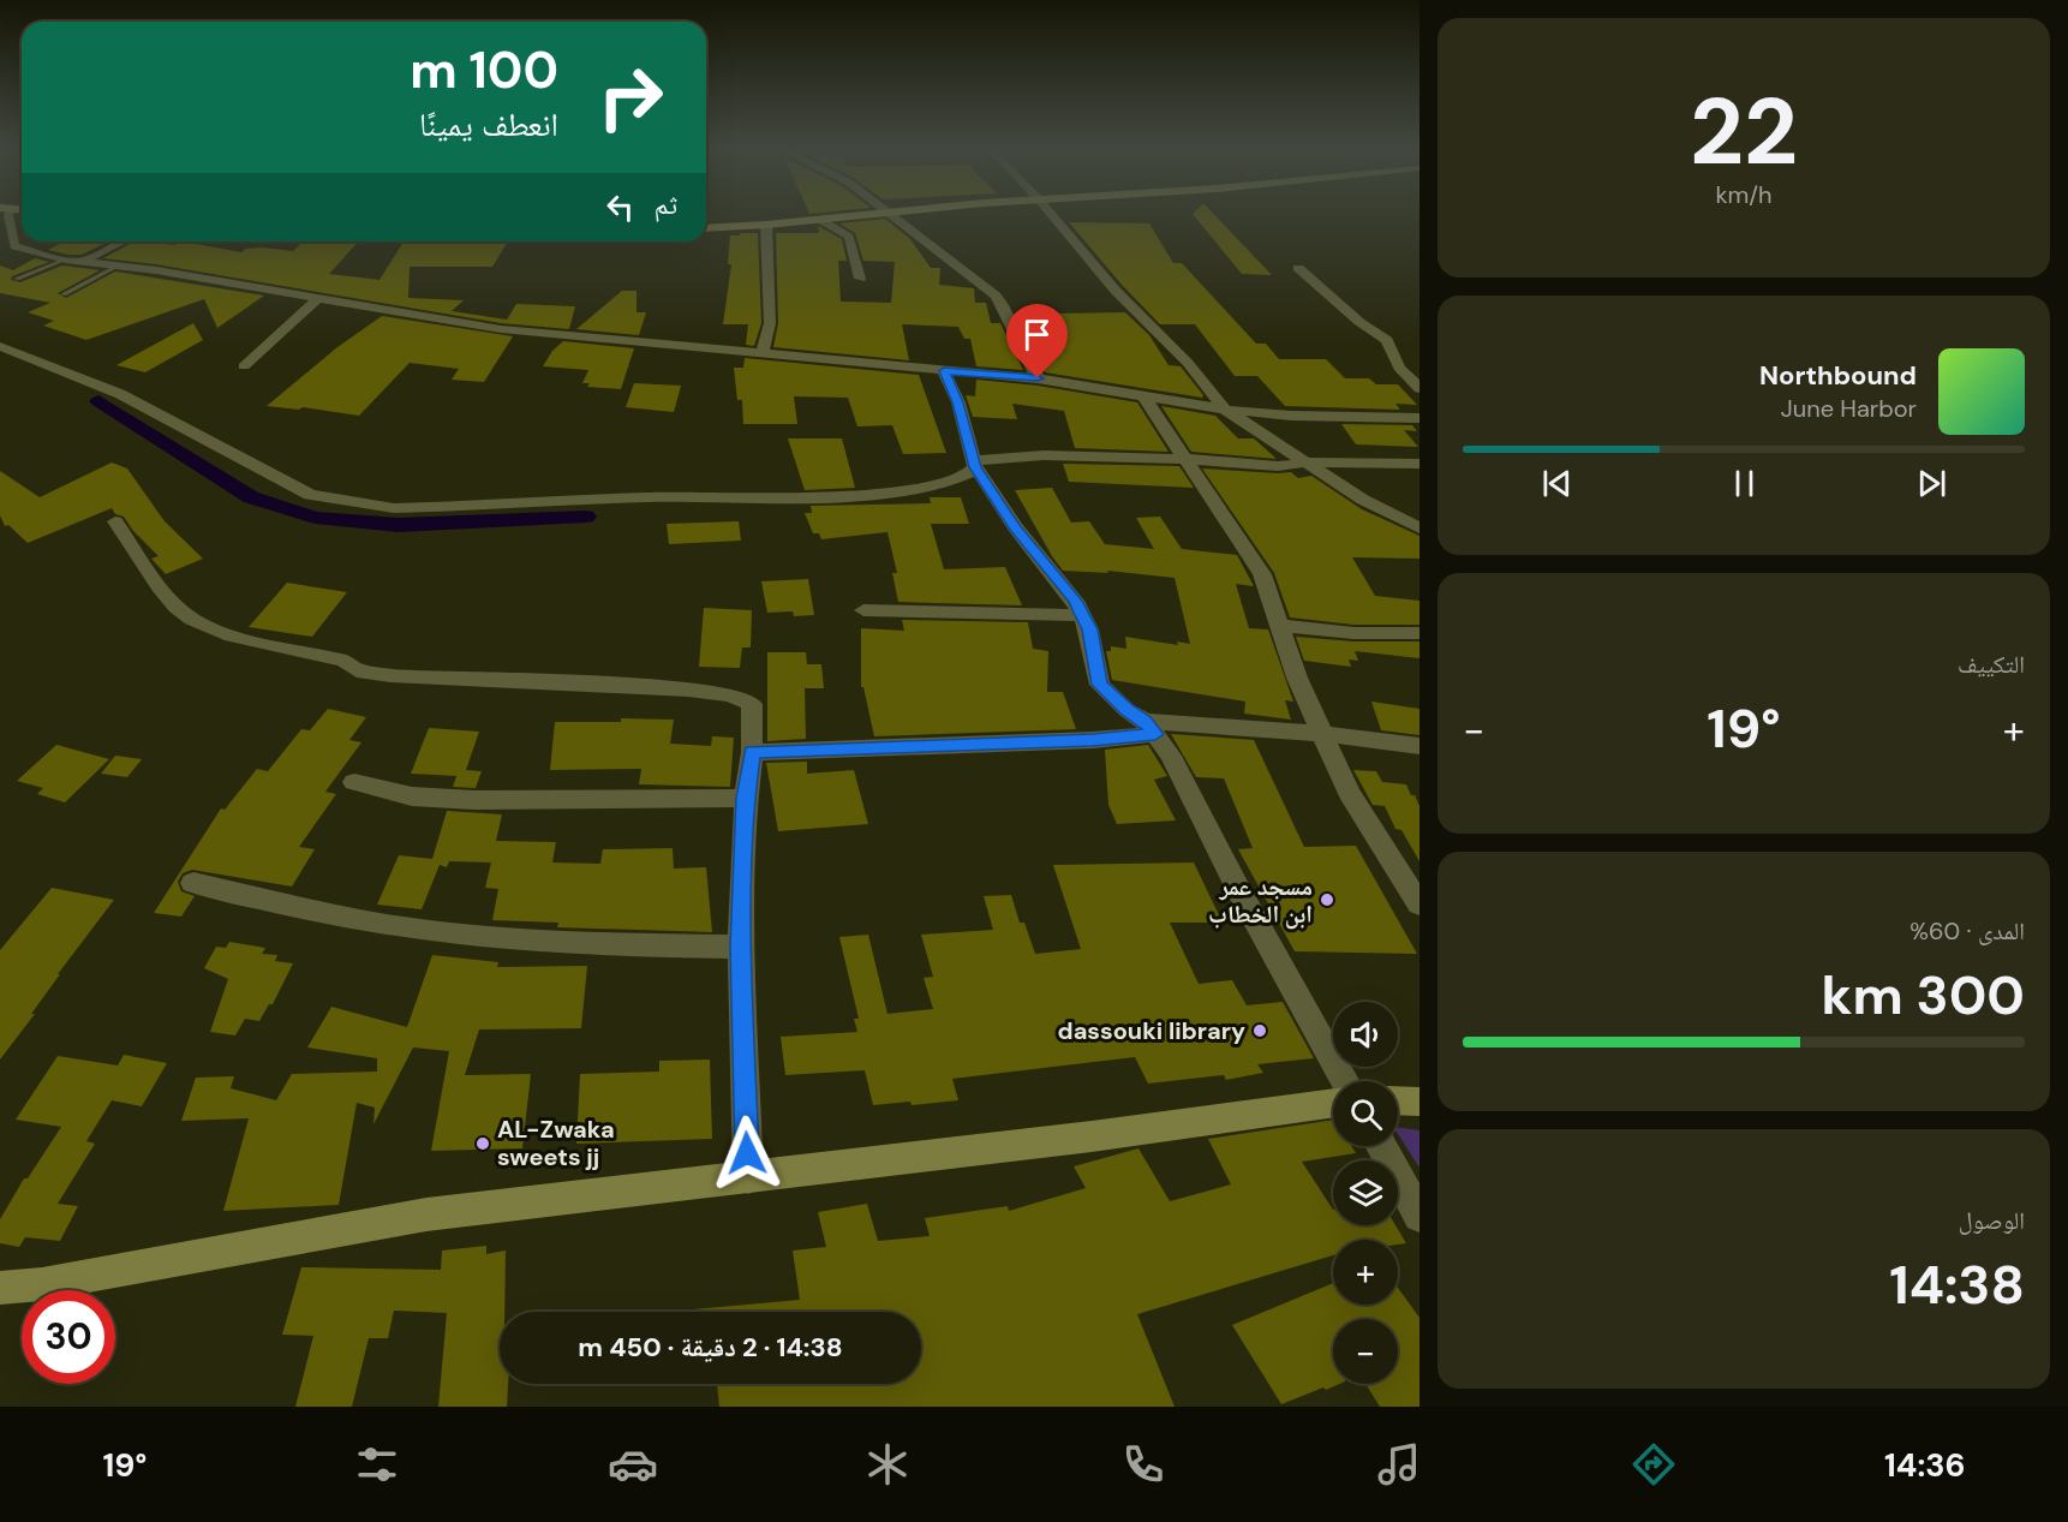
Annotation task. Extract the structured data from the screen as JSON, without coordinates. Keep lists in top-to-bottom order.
{
  "places": ["مسجد عمر ابن الخطاب", "dassouki library", "AL-Zwaka sweets jj"],
  "page": {
    "tile": [
      ["22", "km/h"],
      "التكييف",
      ["المدى · 60%", "300 km"],
      ["الوصول", "14:38"]
    ],
    "turn": ["100 m", "انعطف يمينًا"],
    "then": "ثم",
    "song": ["Northbound", "June Harbor"],
    "heat": ["−", "19°", "+"],
    "map_buttons": ["+", "−"],
    "limit": "30",
    "trip": "14:38 · 2 دقيقة · 450 m",
    "tabs": ["14:36", "19°"]
  }
}
